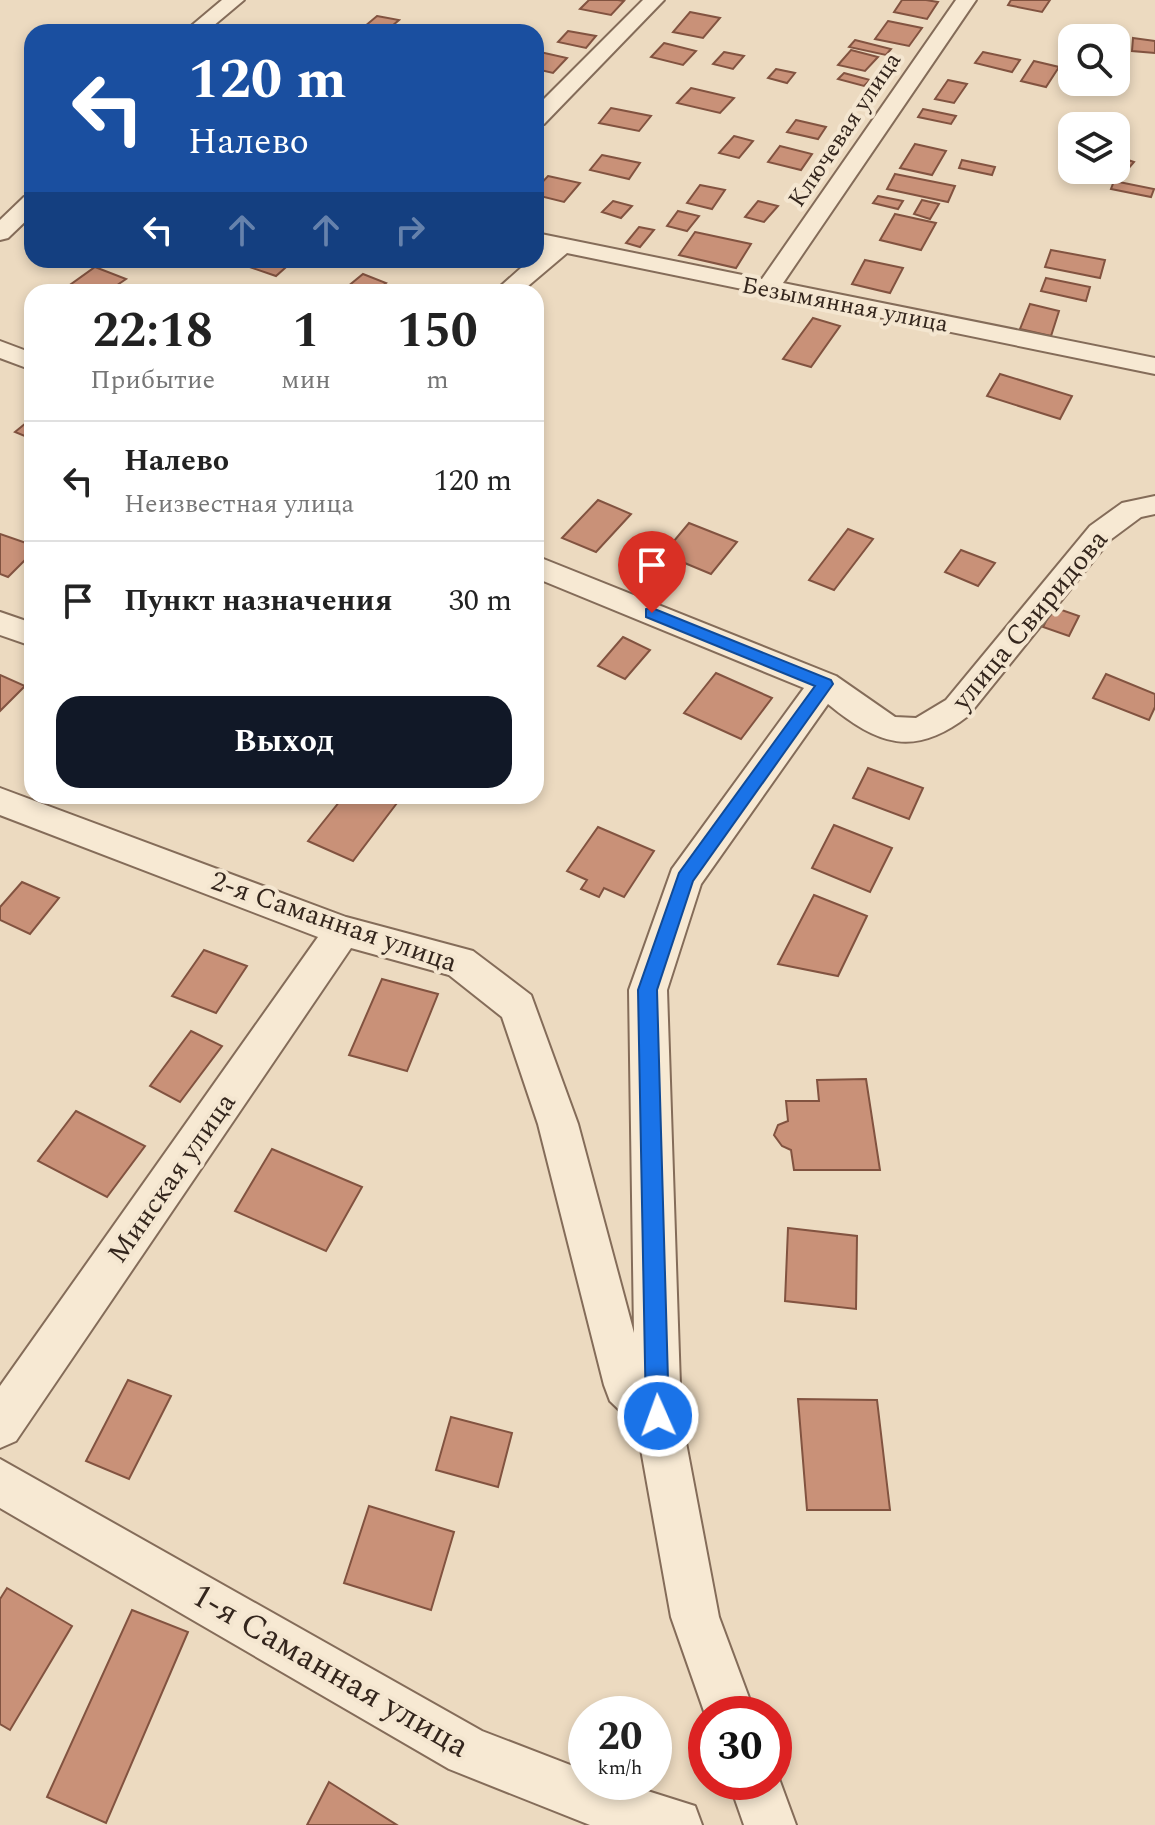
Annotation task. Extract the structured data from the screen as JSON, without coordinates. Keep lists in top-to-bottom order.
{
  "streets": {
    "street": [
      "Ключевая улица",
      "Безымянная улица",
      "улица Свиридова",
      "2-я Саманная улица",
      "Минская улица",
      "1-я Саманная улица"
    ]
  },
  "crossings": [
    ["Ключевая улица", "Безымянная улица"],
    ["2-я Саманная улица", "Минская улица"]
  ],
  "page": {
    "turn": ["120 m", "Налево"],
    "eta": [
      "22:18",
      "Прибытие",
      "1",
      "мин",
      "150",
      "m"
    ],
    "list": [
      {
        "name": "Налево",
        "note": "Неизвестная улица",
        "value": "120 m"
      },
      {
        "name": "Пункт назначения",
        "value": "30 m"
      }
    ],
    "buttons": "Выход",
    "speed": "20 km/h",
    "limit": "30"
  }
}
